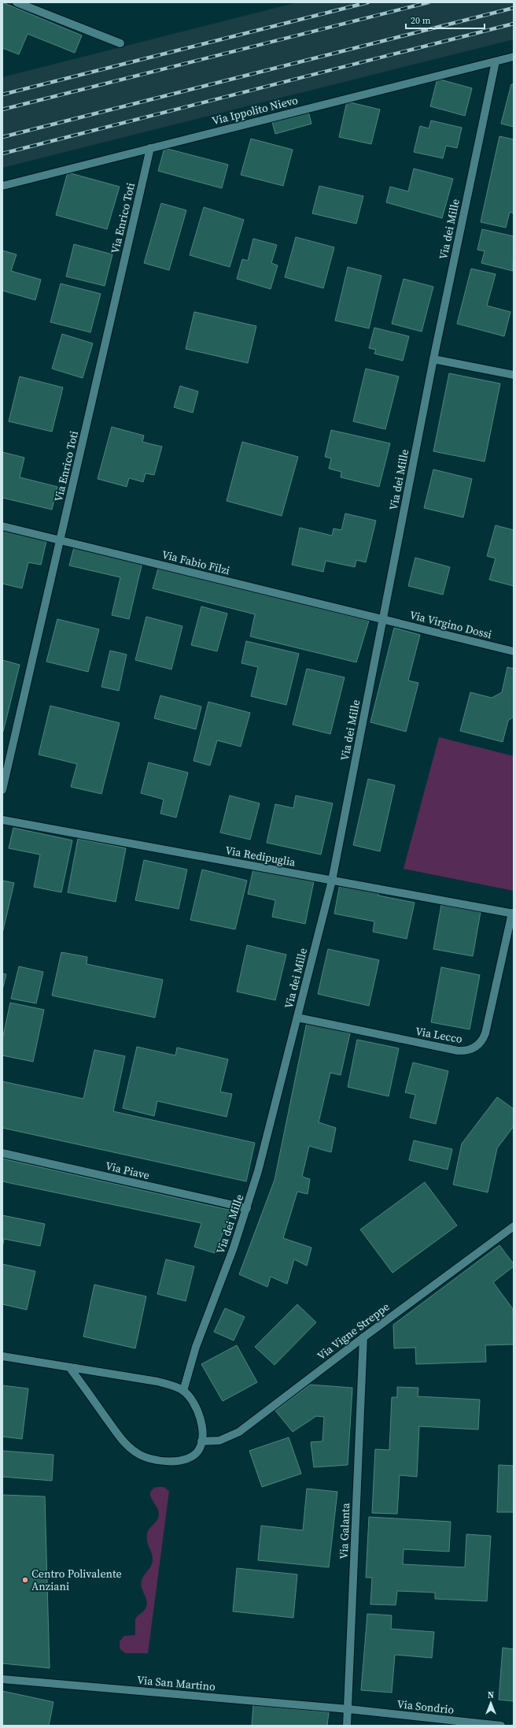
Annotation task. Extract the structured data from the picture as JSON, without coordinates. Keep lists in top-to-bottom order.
{
  "streets": {
    "street": [
      "Via Ippolito Nievo",
      "Via Enrico Toti",
      "Via dei Mille",
      "Via Fabio Filzi",
      "Via Virgino Dossi",
      "Via Redipuglia",
      "Via Lecco",
      "Via Piave",
      "Via Vigne Streppe",
      "Via Galanta",
      "Via San Martino",
      "Via Sondrio"
    ]
  },
  "crossings": [
    ["Via Ippolito Nievo", "Via Enrico Toti"],
    ["Via Ippolito Nievo", "Via dei Mille"],
    ["Via Enrico Toti", "Via Fabio Filzi"],
    ["Via dei Mille", "Via Fabio Filzi"],
    ["Via dei Mille", "Via Virgino Dossi"],
    ["Via dei Mille", "Via Redipuglia"],
    ["Via dei Mille", "Via Lecco"],
    ["Via dei Mille", "Via Piave"],
    ["Via Fabio Filzi", "Via Virgino Dossi"],
    ["Via Redipuglia", "Via Lecco"],
    ["Via Vigne Streppe", "Via Galanta"],
    ["Via Galanta", "Via San Martino"],
    ["Via Galanta", "Via Sondrio"],
    ["Via San Martino", "Via Sondrio"]
  ],
  "places": ["Centro Polivalente Anziani"],
  "scale_bar": "20 m",
  "north": "top"
}
